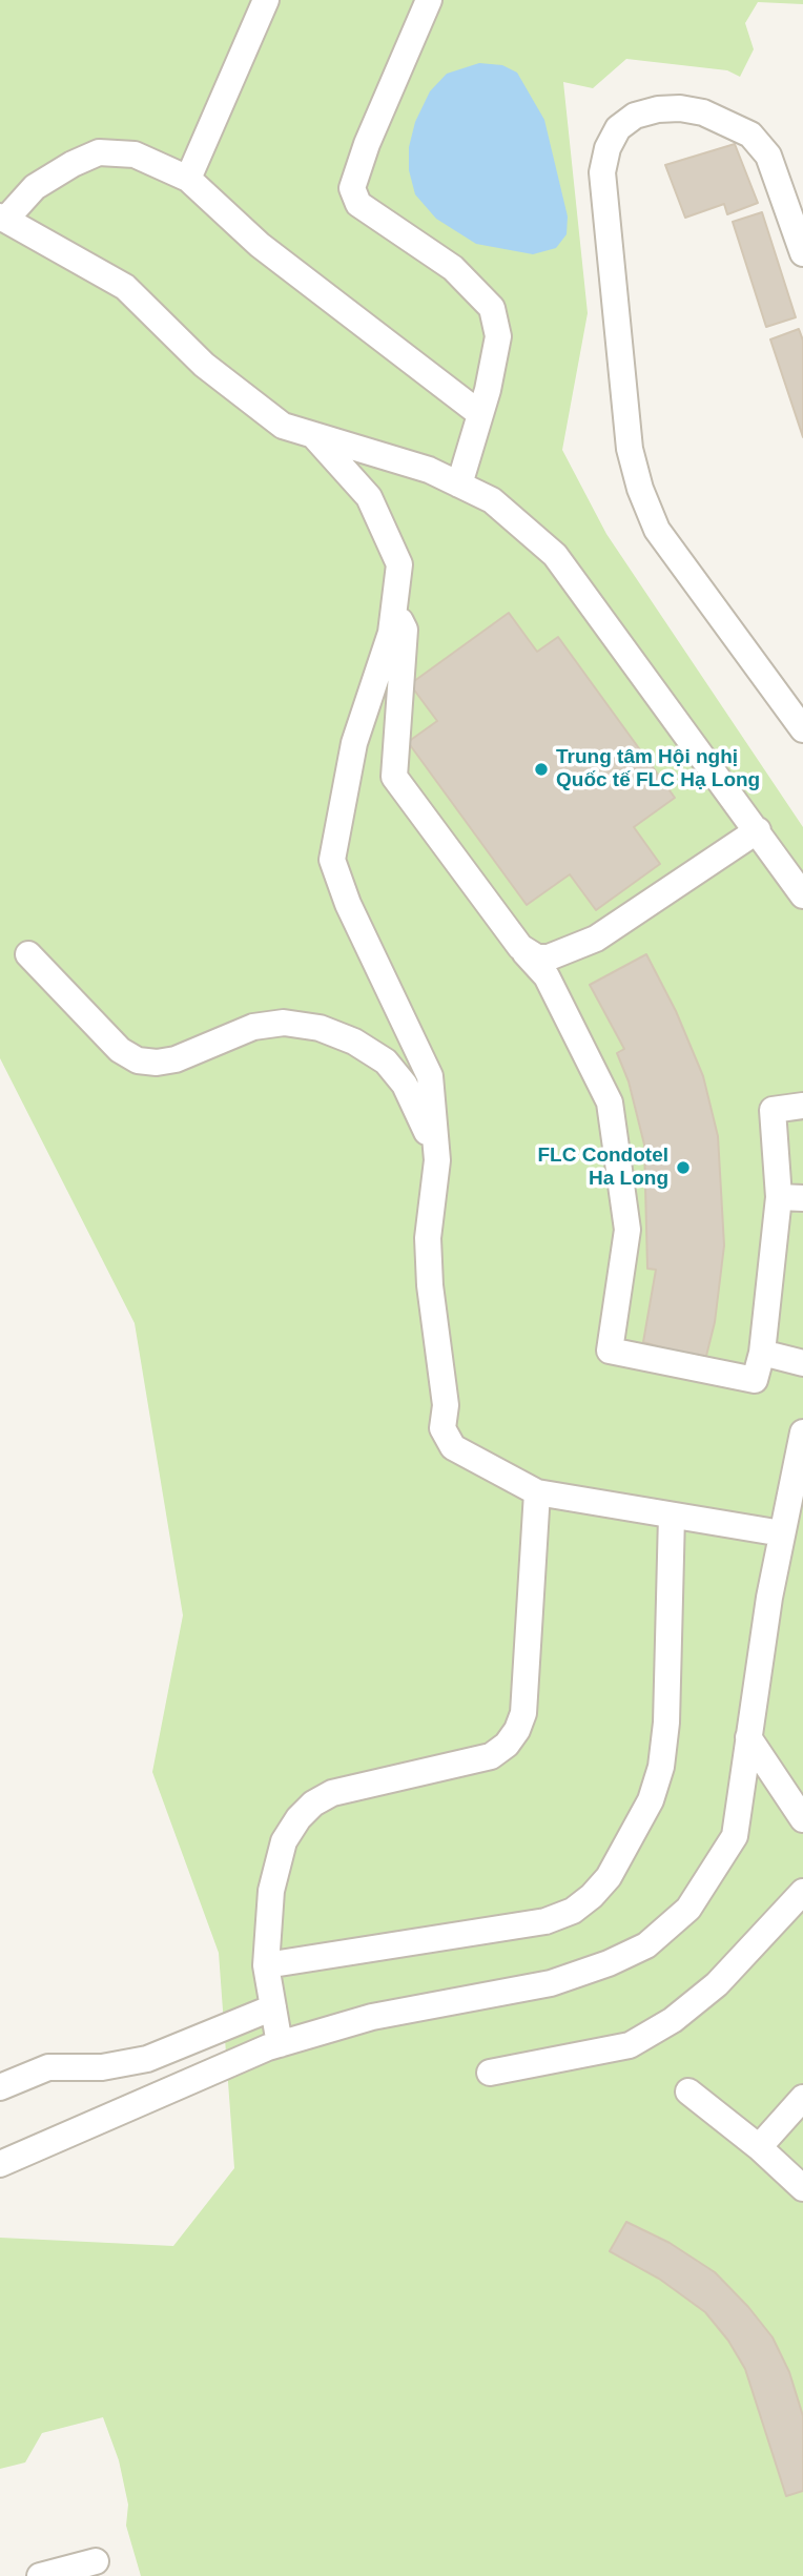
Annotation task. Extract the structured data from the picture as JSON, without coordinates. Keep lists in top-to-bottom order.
{
  "places": ["Trung tâm Hội nghị Quốc tế FLC Hạ Long", "FLC Condotel Ha Long"]
}
